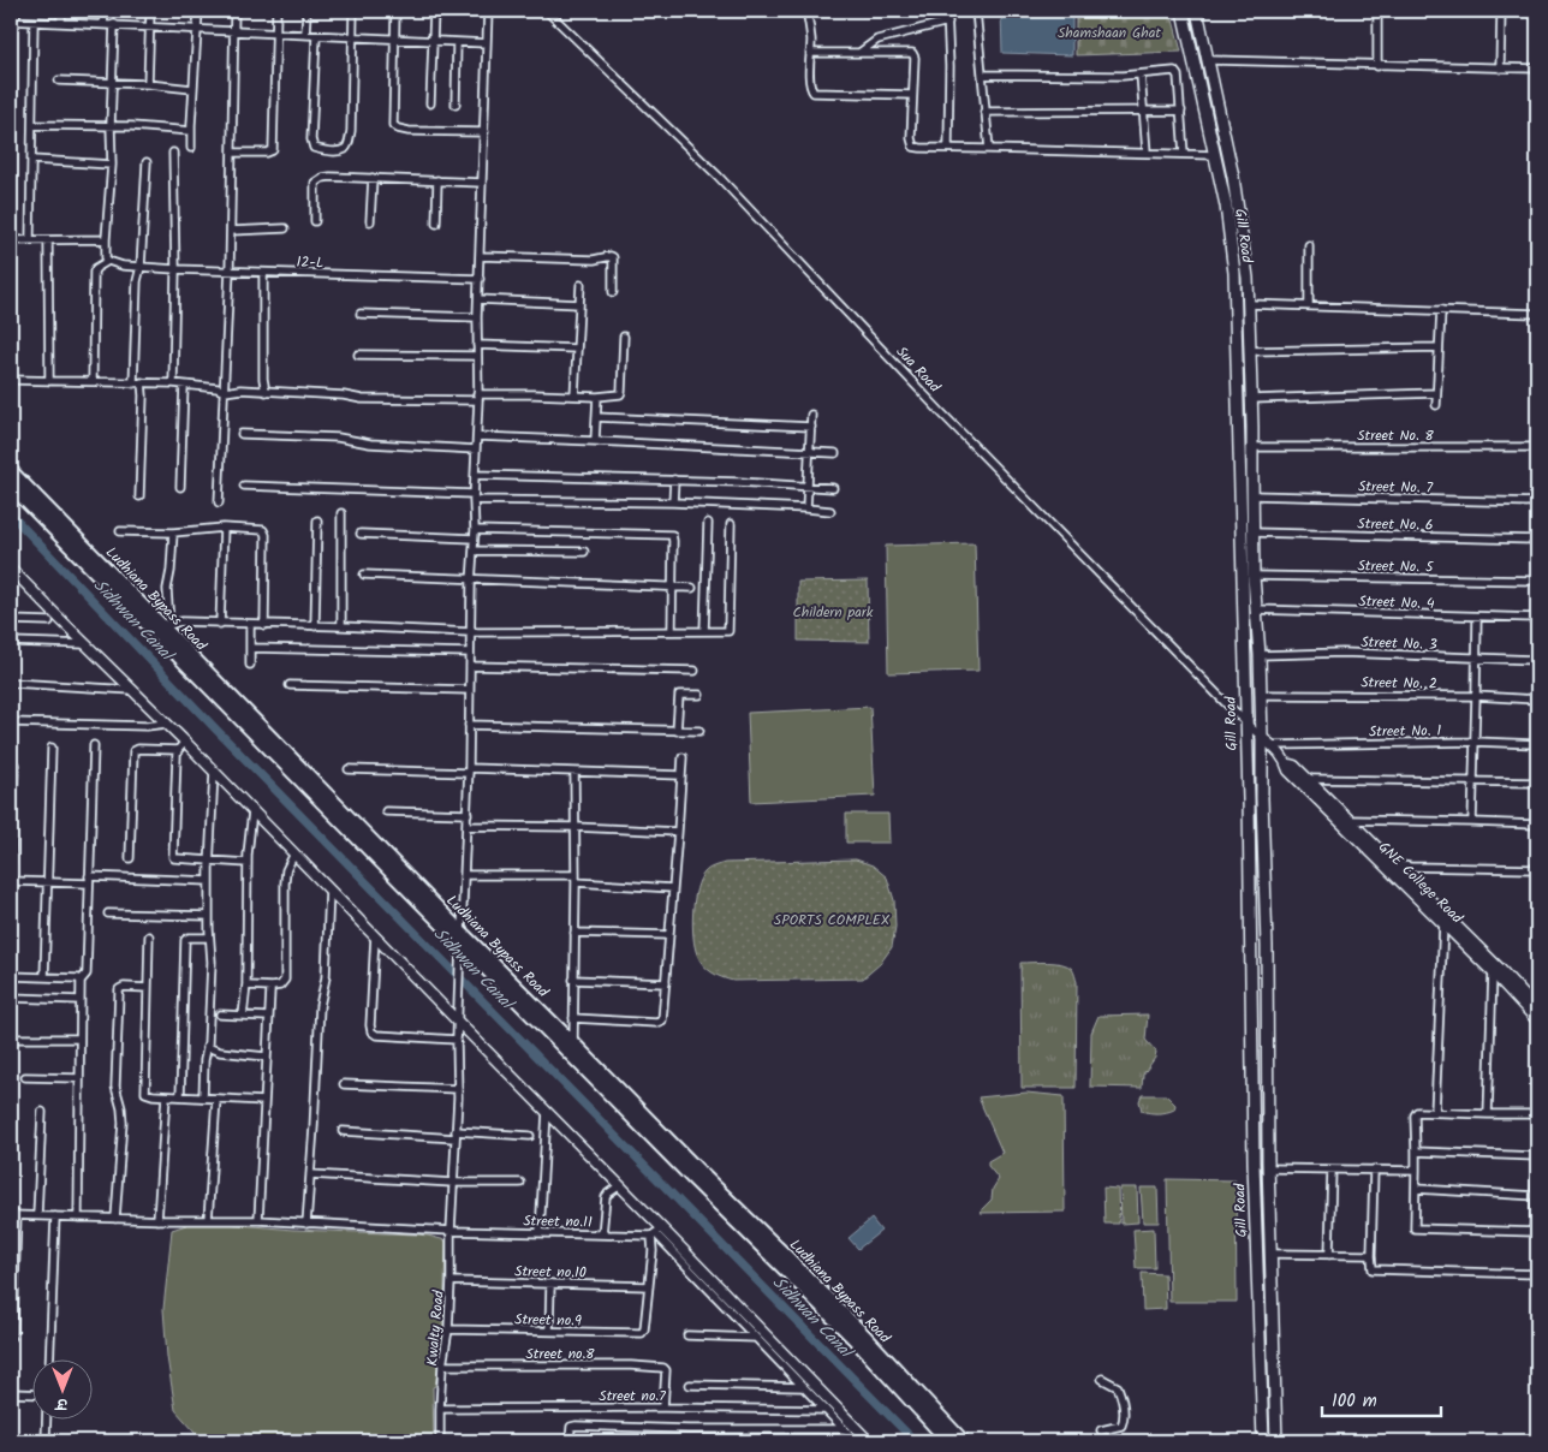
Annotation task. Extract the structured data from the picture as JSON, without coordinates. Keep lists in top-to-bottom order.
{
  "streets": {
    "highway": ["Ludhiana Bypass Road"],
    "main road": ["Gill Road"],
    "street": [
      "12-L",
      "Sua Road",
      "Street No. 8",
      "Street No. 7",
      "Street No. 6",
      "Street No. 5",
      "Street No. 4",
      "Street No. 3",
      "Street No. 2",
      "Street No. 1",
      "GNE College Road",
      "Street no.11",
      "Street no.10",
      "Street no.9",
      "Kwalty Road",
      "Street no.8",
      "Street no.7"
    ]
  },
  "crossings": [
    ["Gill Road", "Sua Road"],
    ["Gill Road", "Street No. 8"],
    ["Gill Road", "Street No. 7"],
    ["Gill Road", "Street No. 6"],
    ["Gill Road", "Street No. 5"],
    ["Gill Road", "Street No. 4"],
    ["Gill Road", "Street No. 3"],
    ["Gill Road", "Street No. 2"],
    ["12-L", "Kwalty Road"],
    ["Sua Road", "Street No. 1"],
    ["Sua Road", "GNE College Road"],
    ["Ludhiana Bypass Road", "Kwalty Road"],
    ["Street No. 1", "GNE College Road"],
    ["Street no.11", "Kwalty Road"],
    ["Street no.10", "Street no.9"],
    ["Street no.10", "Kwalty Road"],
    ["Street no.9", "Kwalty Road"],
    ["Kwalty Road", "Street no.8"],
    ["Kwalty Road", "Street no.7"],
    ["Street no.8", "Street no.7"]
  ],
  "water": ["Sidhwan Canal"],
  "parks": ["Shamshaan Ghat", "Childern park", "SPORTS COMPLEX"],
  "scale_bar": "100 m",
  "north": "bottom"
}
